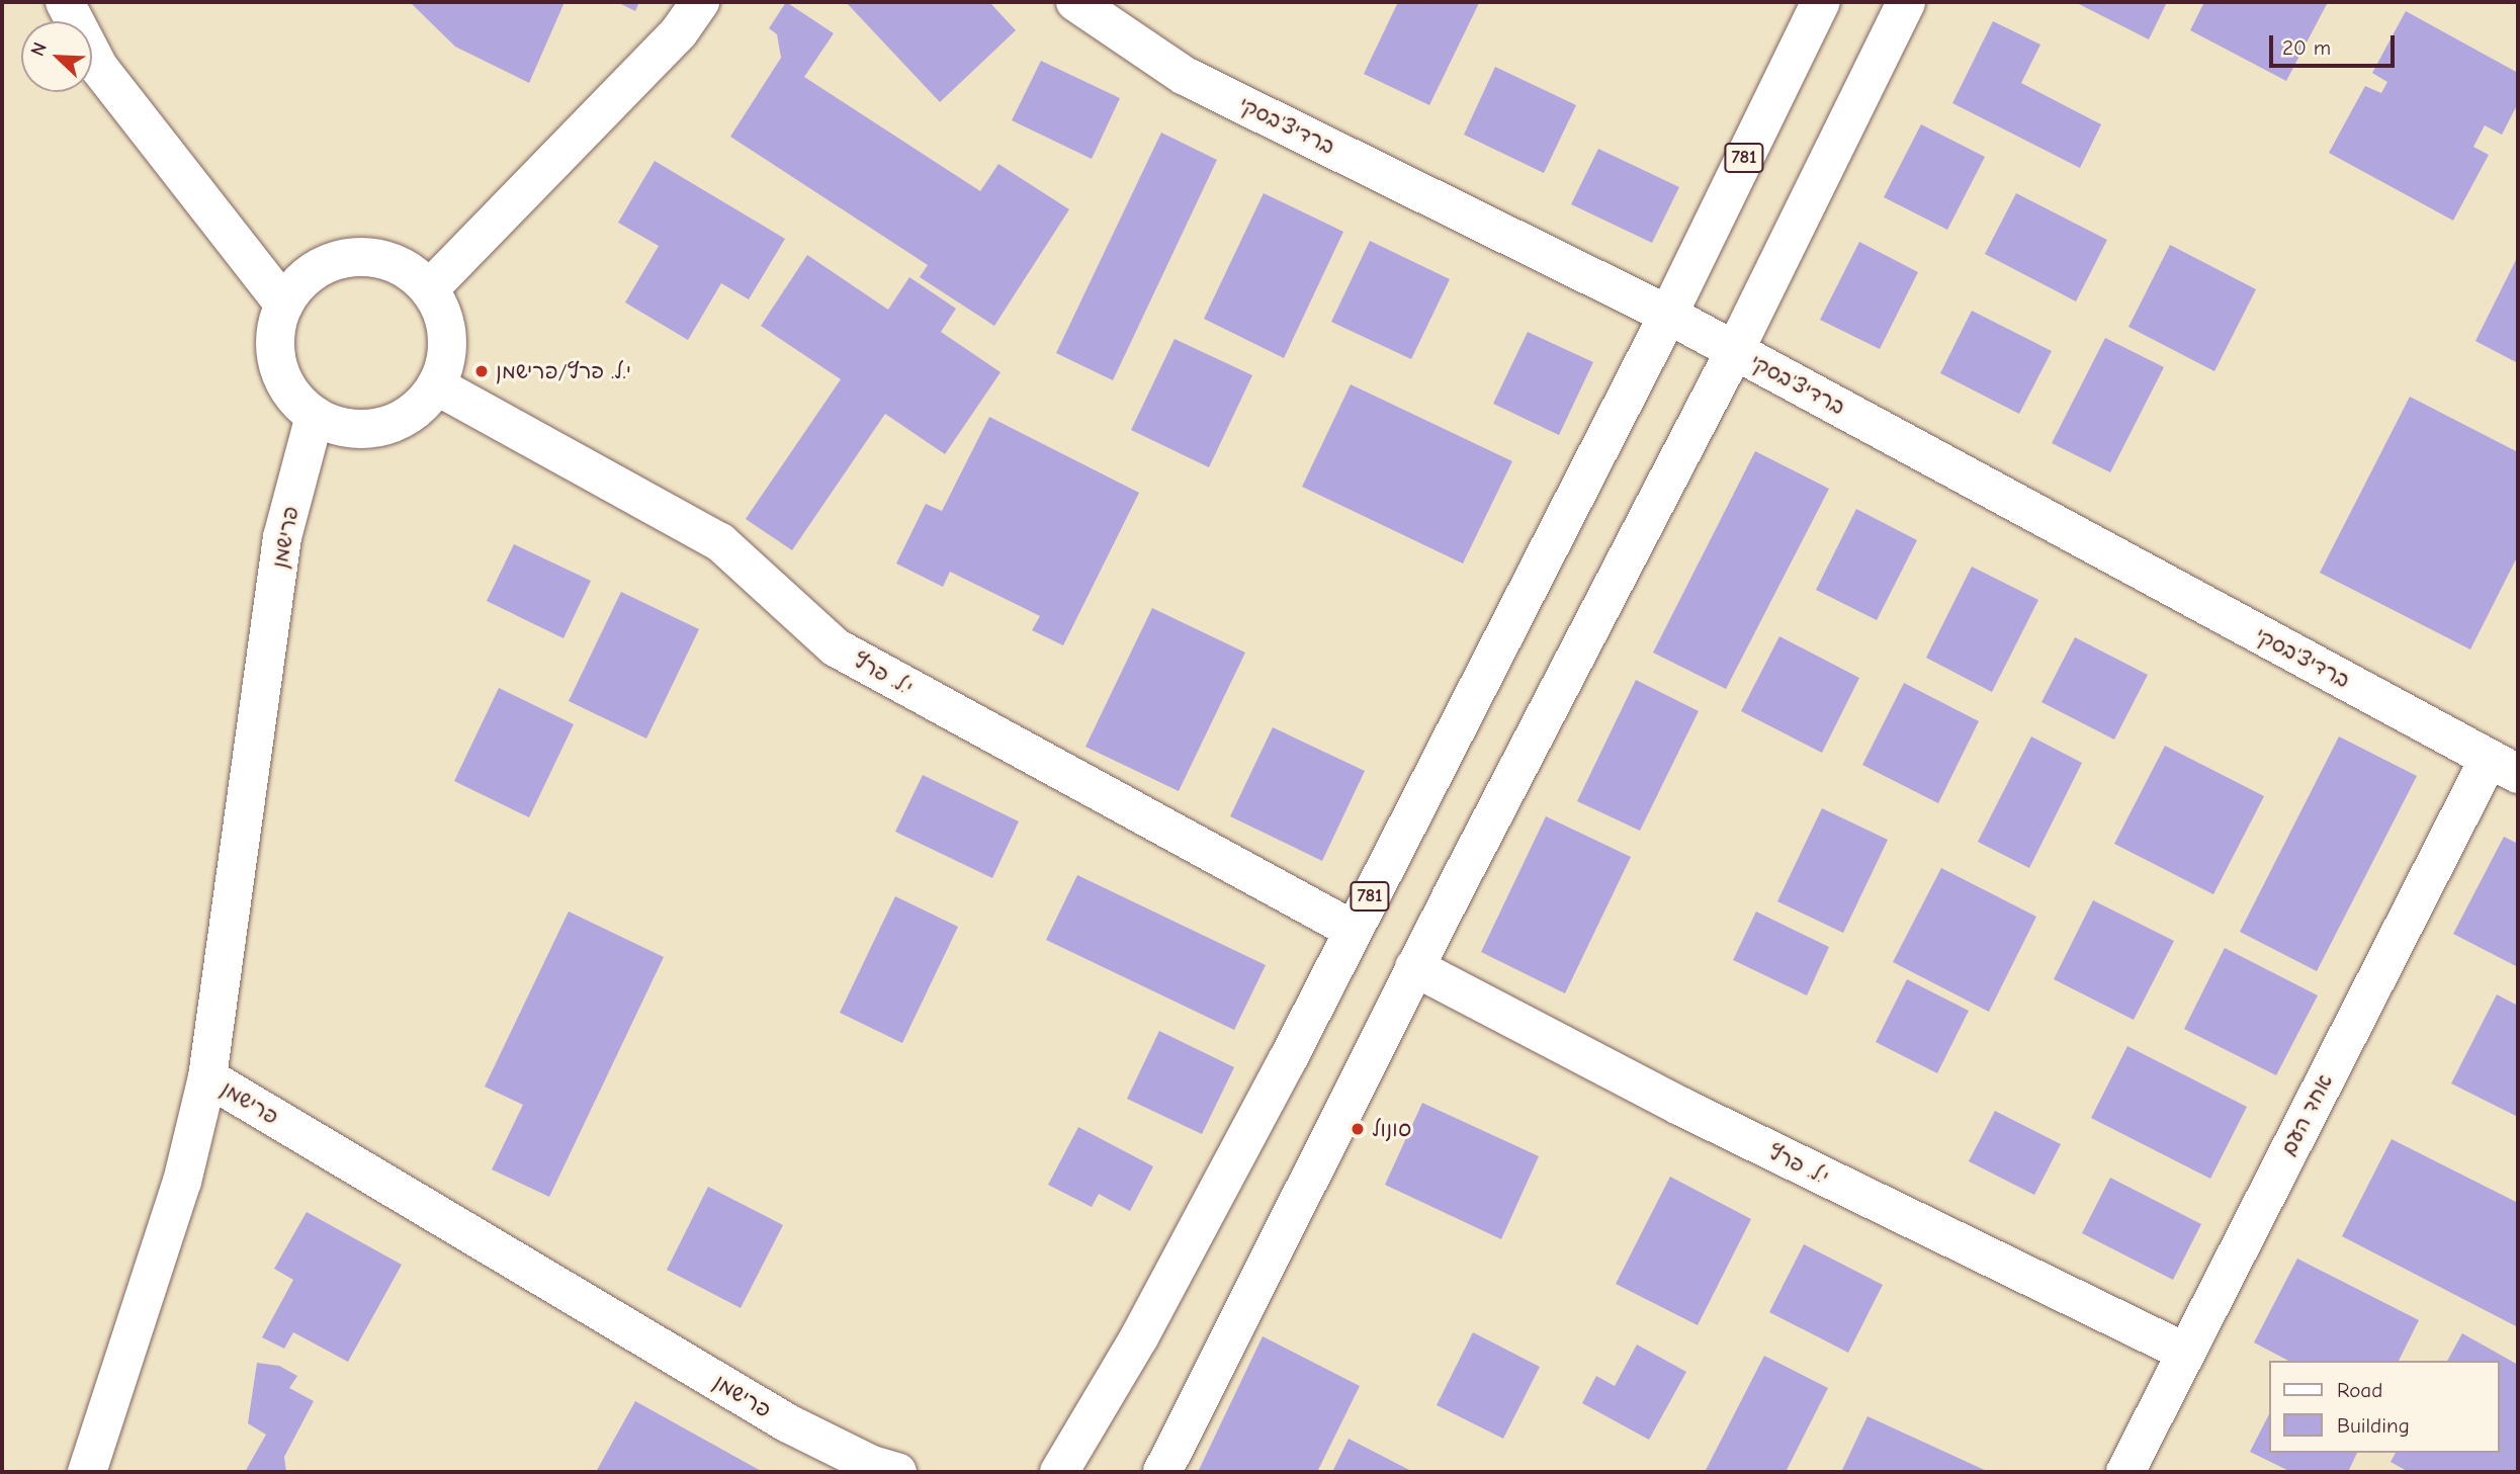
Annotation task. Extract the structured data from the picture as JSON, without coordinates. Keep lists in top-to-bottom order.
{
  "streets": {
    "street": [
      "ברדיצ'בסקי",
      "781",
      "פרישמן",
      "י.ל. פרץ",
      "אחד העם"
    ]
  },
  "crossings": [
    ["ברדיצ'בסקי", "781"],
    ["ברדיצ'בסקי", "אחד העם"],
    ["781", "י.ל. פרץ"],
    ["פרישמן", "י.ל. פרץ"],
    ["י.ל. פרץ", "אחד העם"]
  ],
  "places": ["י.ל. פרץ/פרישמן", "סונול"],
  "legend": ["Road", "Building"],
  "scale_bar": "20 m",
  "north": "top left"
}
